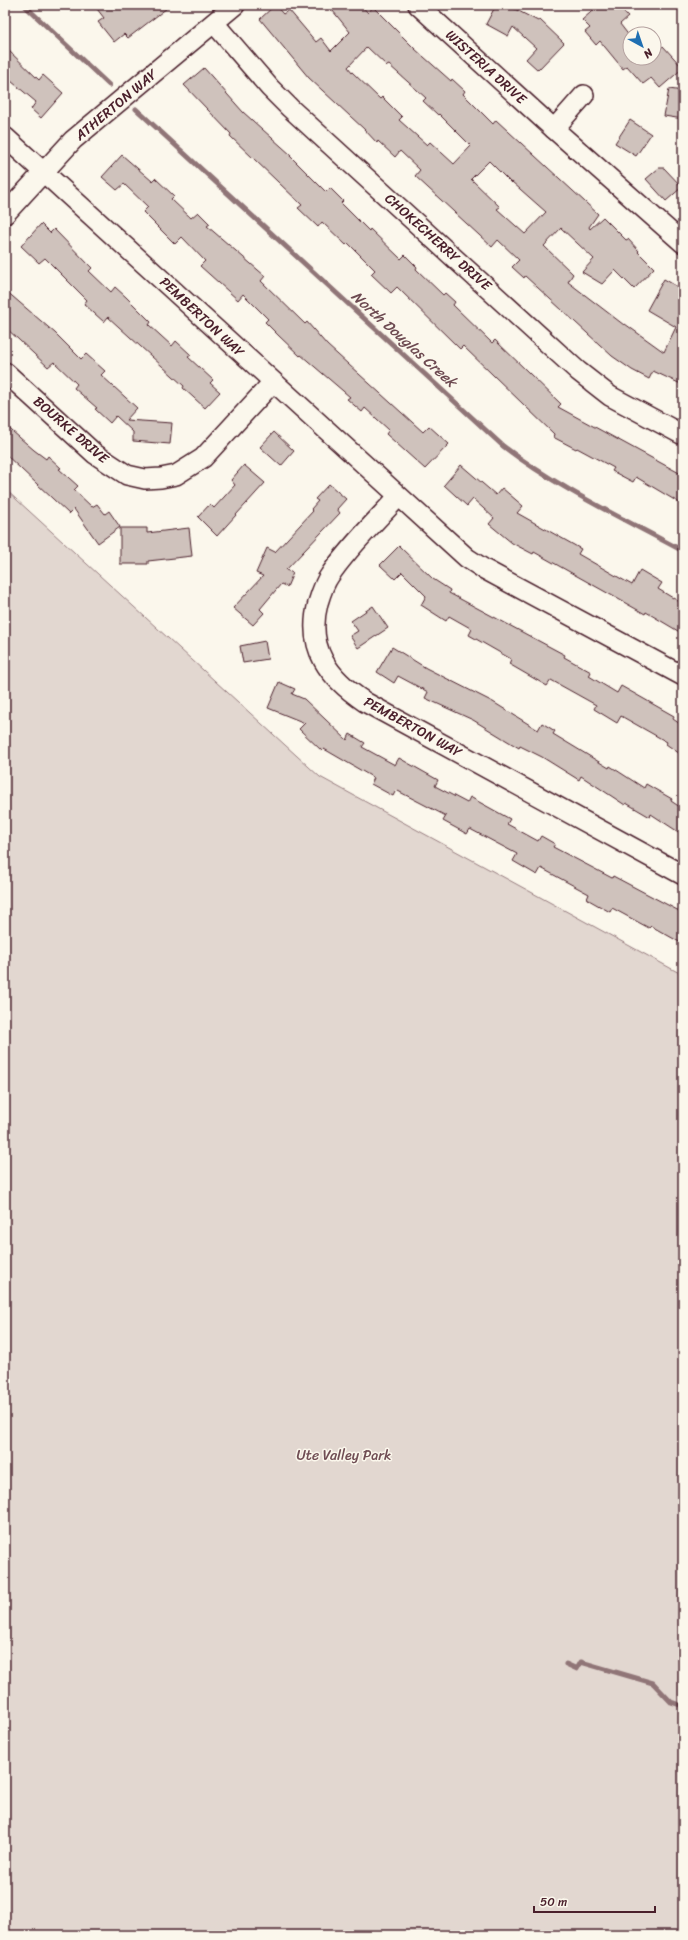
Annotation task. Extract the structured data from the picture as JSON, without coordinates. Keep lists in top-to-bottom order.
{
  "streets": {
    "street": [
      "WISTERIA DRIVE",
      "ATHERTON WAY",
      "CHOKECHERRY DRIVE",
      "PEMBERTON WAY",
      "BOURKE DRIVE"
    ]
  },
  "crossings": [
    ["ATHERTON WAY", "CHOKECHERRY DRIVE"],
    ["ATHERTON WAY", "PEMBERTON WAY"],
    ["PEMBERTON WAY", "BOURKE DRIVE"]
  ],
  "water": ["North Douglas Creek"],
  "parks": ["Ute Valley Park"],
  "scale_bar": "50 m",
  "north": "bottom right"
}
